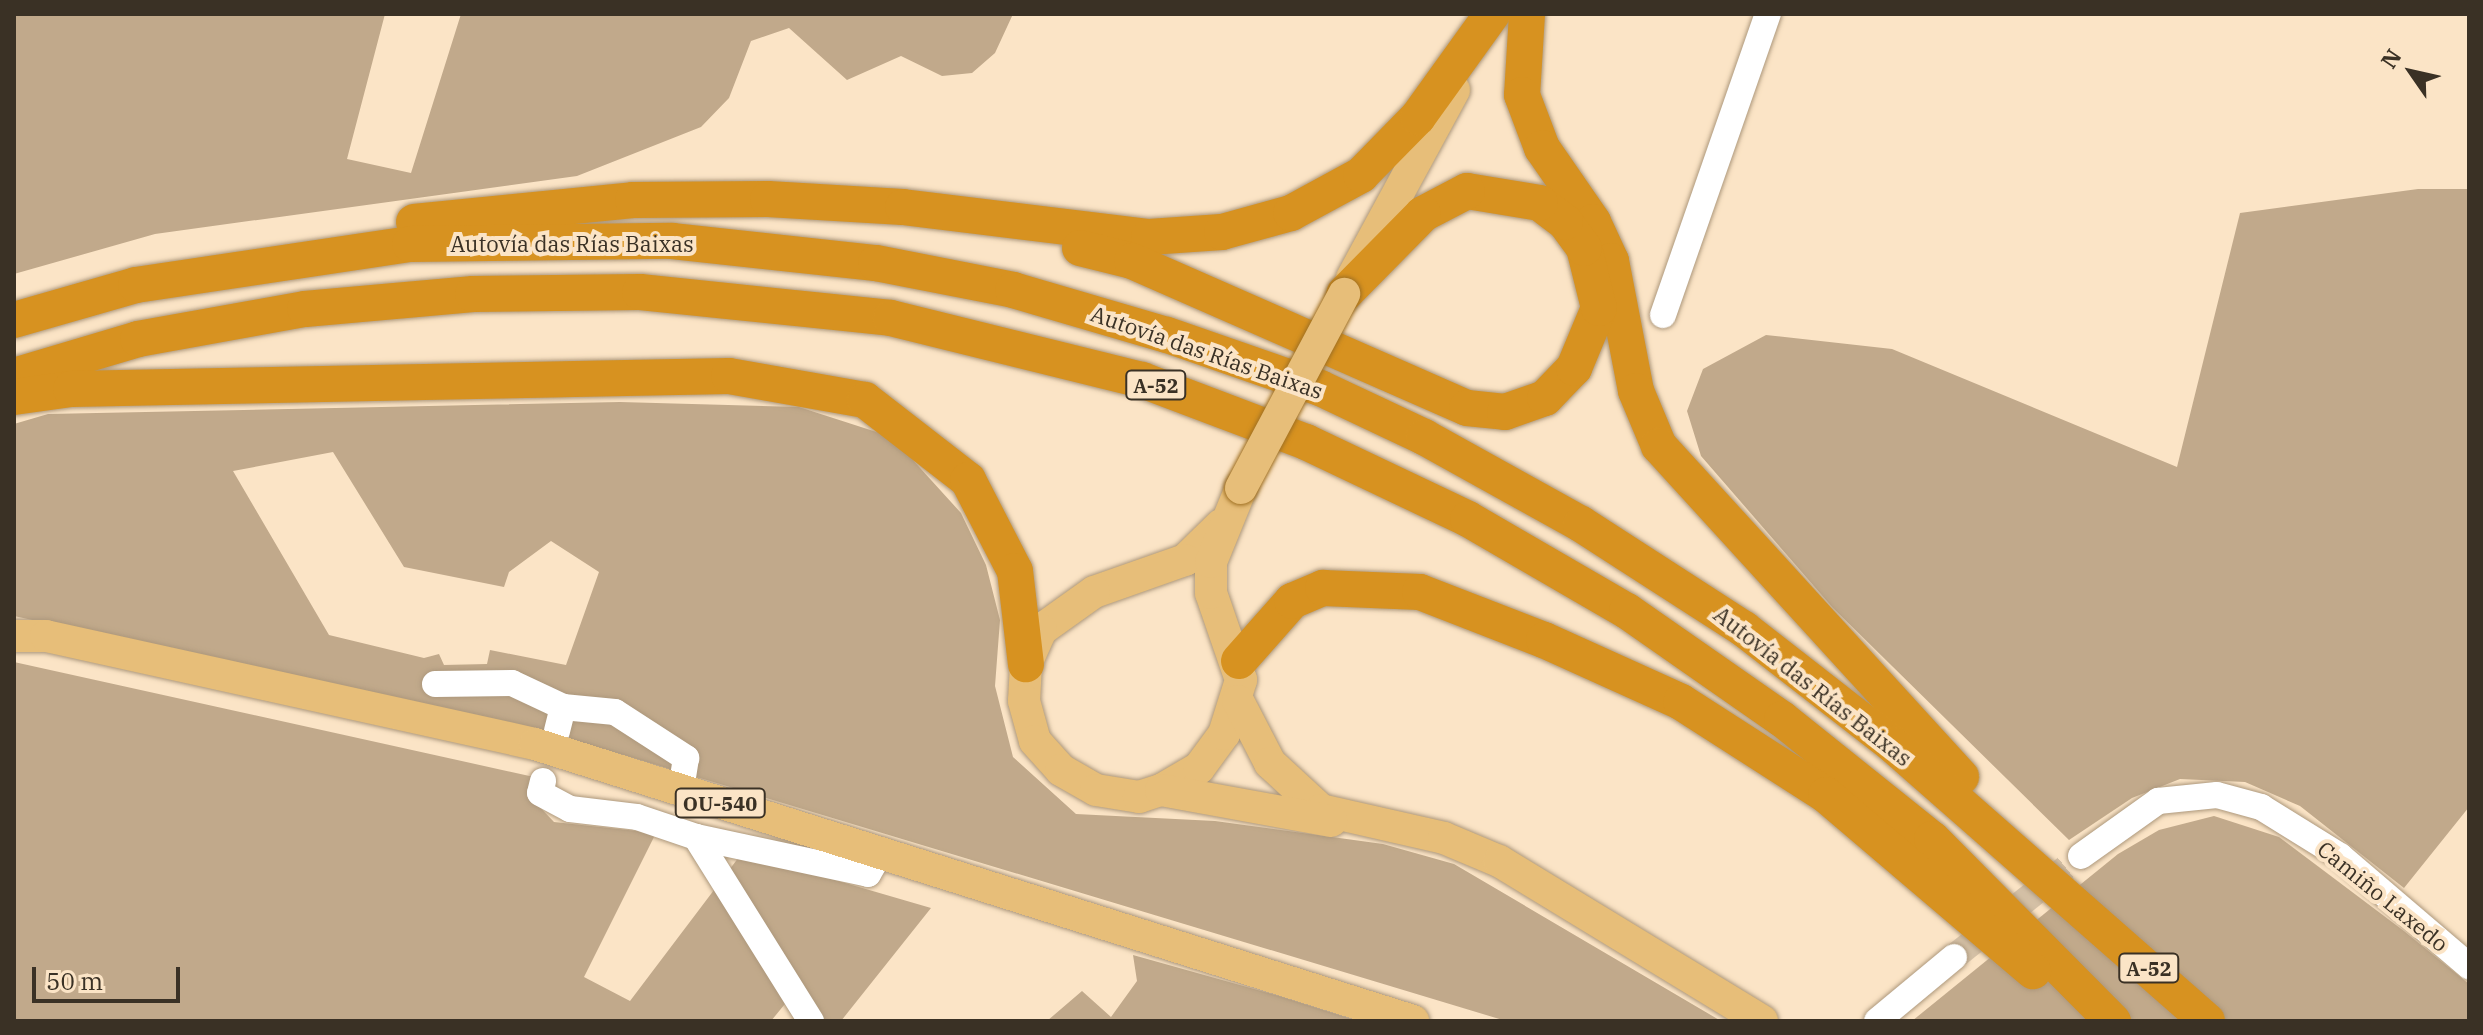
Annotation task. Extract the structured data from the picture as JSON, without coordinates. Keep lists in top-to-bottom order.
{
  "streets": {
    "highway": ["Autovía das Rías Baixas", "A-52"],
    "main road": ["OU-540"],
    "street": ["Camiño Laxedo"]
  },
  "scale_bar": "50 m",
  "north": "top left"
}
